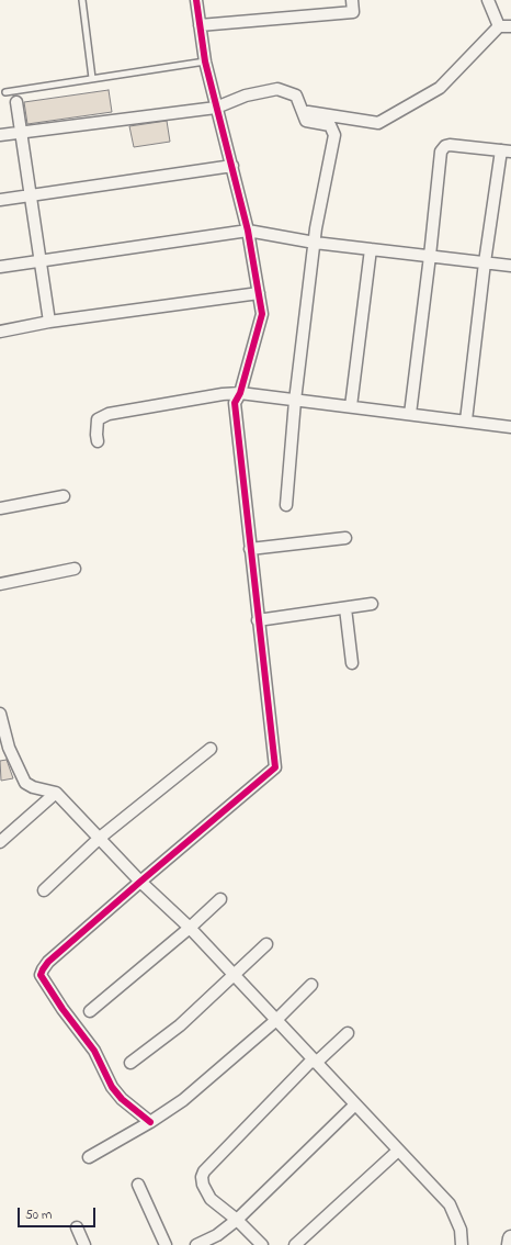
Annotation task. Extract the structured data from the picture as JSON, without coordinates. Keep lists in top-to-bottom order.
{
  "scale_bar": "50 m"
}
